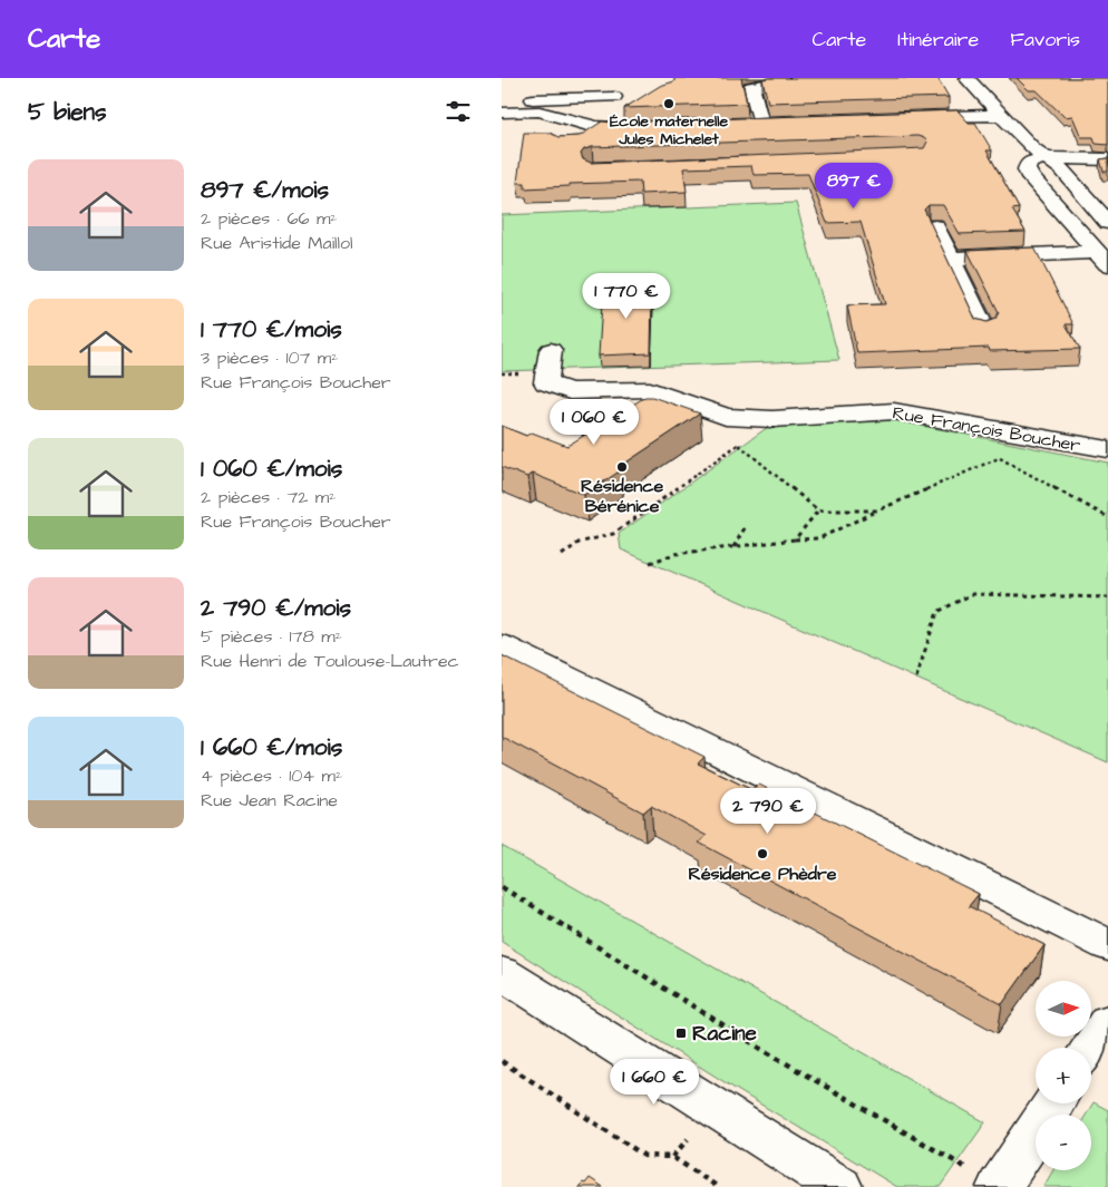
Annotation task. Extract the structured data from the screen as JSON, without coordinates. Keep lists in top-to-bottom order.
{
  "streets": {
    "street": ["Rue François Boucher"]
  },
  "places": {
    "other": ["École maternelle Jules Michelet", "Résidence Bérénice", "Résidence Phèdre"],
    "transit": ["Racine"]
  },
  "north": "right",
  "page": {
    "header": "Carte",
    "nav": ["Carte", "Itinéraire", "Favoris"],
    "heading": "5 biens",
    "list": [
      {
        "name": "897 €/mois",
        "note": "2 pièces · 66 m² · Rue Aristide Maillol"
      },
      {
        "name": "1 770 €/mois",
        "note": "3 pièces · 107 m² · Rue François Boucher"
      },
      {
        "name": "1 060 €/mois",
        "note": "2 pièces · 72 m² · Rue François Boucher"
      },
      {
        "name": "2 790 €/mois",
        "note": "5 pièces · 178 m² · Rue Henri de Toulouse-Lautrec"
      },
      {
        "name": "1 660 €/mois",
        "note": "4 pièces · 104 m² · Rue Jean Racine"
      }
    ],
    "price": [
      "897 €",
      "1 770 €",
      "1 060 €",
      "2 790 €",
      "1 660 €"
    ],
    "map_buttons": ["+", "−"]
  }
}
